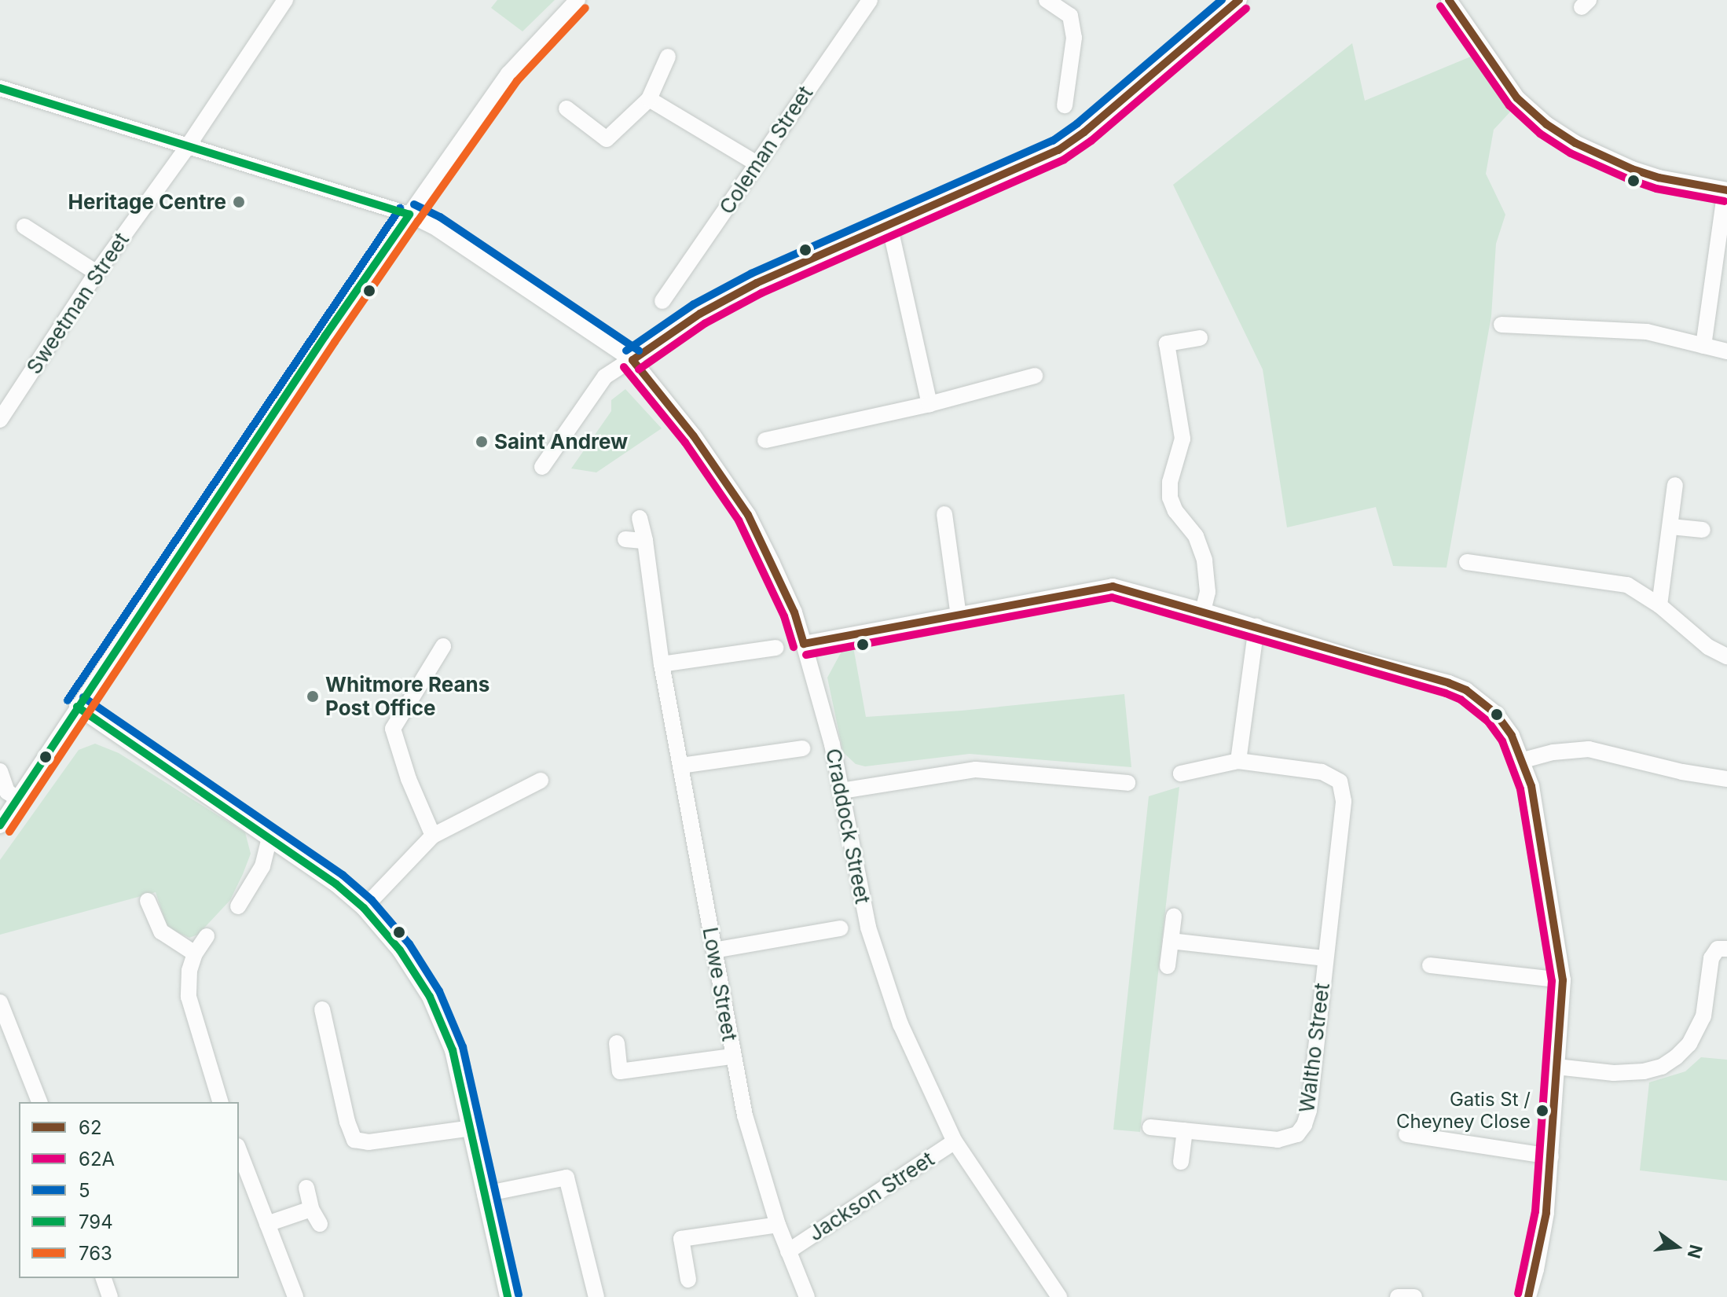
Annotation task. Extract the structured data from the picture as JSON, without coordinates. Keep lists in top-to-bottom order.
{
  "streets": {
    "street": [
      "Coleman Street",
      "Sweetman Street",
      "Craddock Street",
      "Lowe Street",
      "Waltho Street",
      "Jackson Street"
    ]
  },
  "crossings": [
    ["Sweetman Street", "Craddock Street"],
    ["Craddock Street", "Jackson Street"],
    ["Lowe Street", "Jackson Street"]
  ],
  "places": [
    "Heritage Centre",
    "Saint Andrew",
    "Whitmore Reans Post Office",
    "Gatis St / Cheyney Close"
  ],
  "lines": [
    "transit line 62",
    "transit line 5",
    "transit line 62A",
    "transit line 763",
    "transit line 794"
  ],
  "legend": [
    "62",
    "62A",
    "5",
    "794",
    "763"
  ],
  "north": "right"
}
